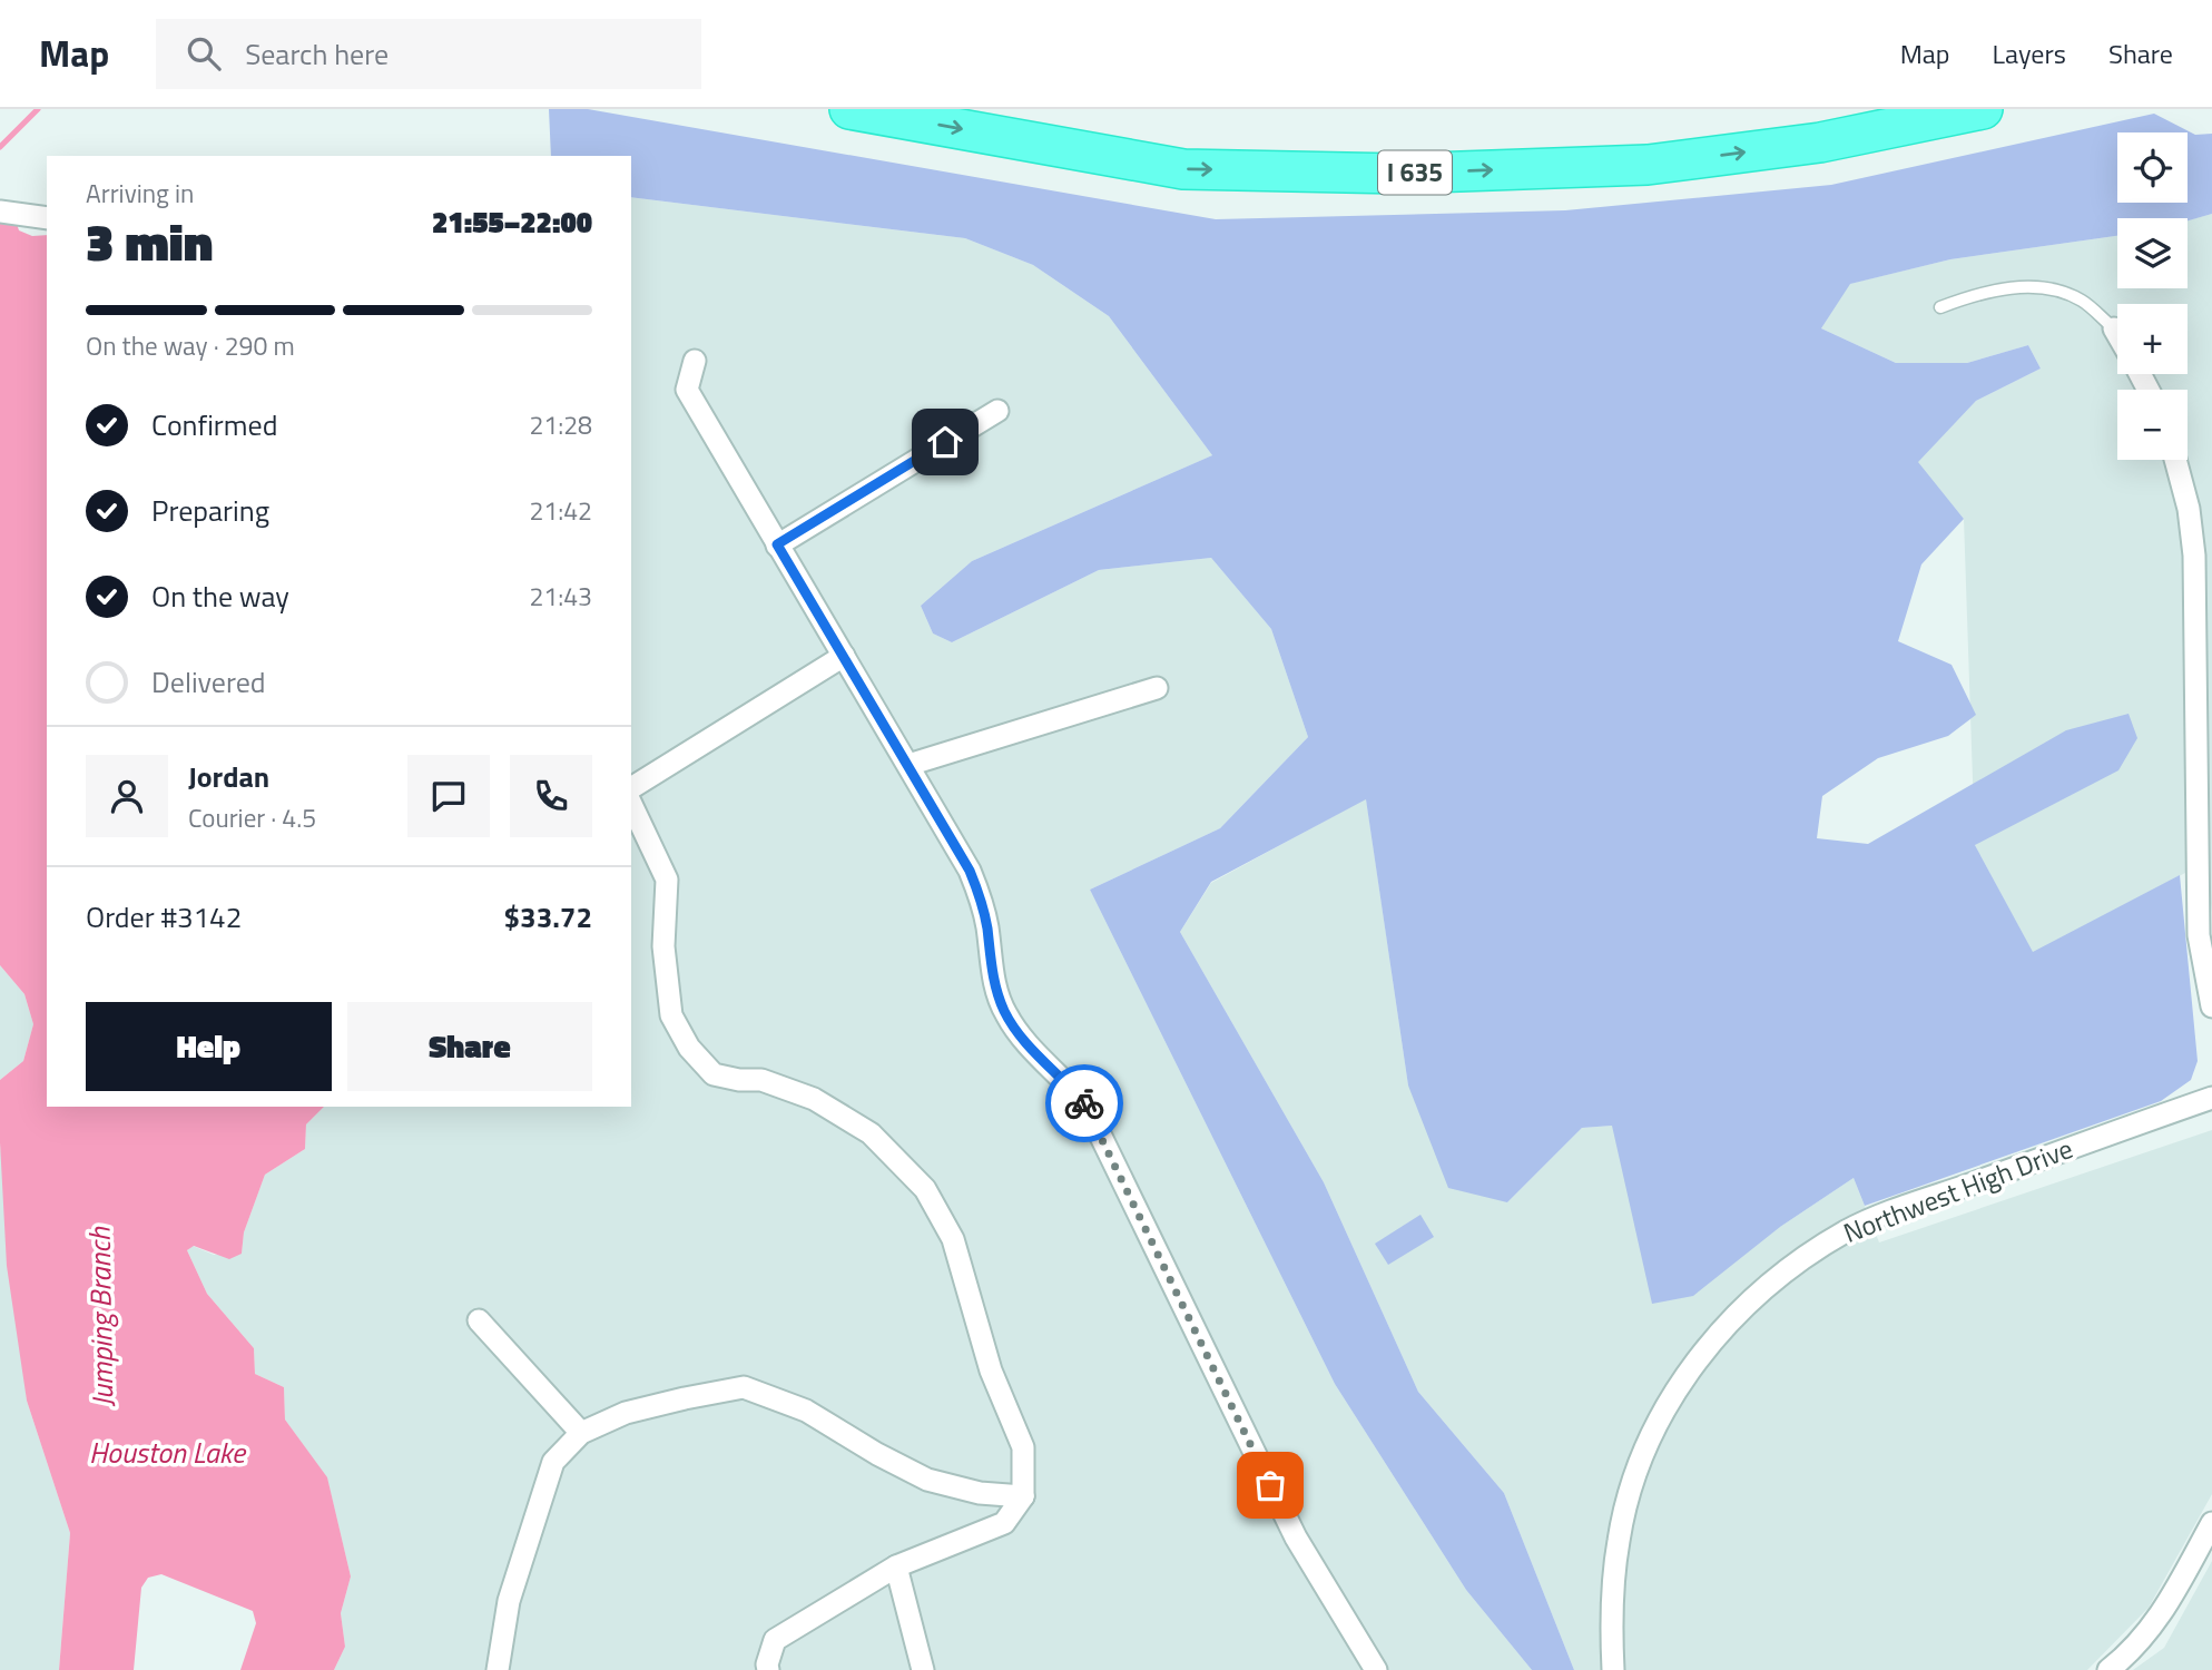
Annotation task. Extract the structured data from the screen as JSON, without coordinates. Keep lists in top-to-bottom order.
{
  "streets": {
    "highway": ["I 635"],
    "street": ["Northwest High Drive"]
  },
  "water": ["Jumping Branch", "Houston Lake"],
  "page": {
    "header": "Map",
    "search": "Search here",
    "nav": ["Map", "Layers", "Share"],
    "map_buttons": ["+", "−"],
    "heading": ["3 min", "Arriving in", "21:55–22:00"],
    "panel": [
      "Jordan",
      "Courier · 4.5",
      "Order #3142",
      "$33.72"
    ],
    "bar": "On the way · 290 m",
    "list": [
      ["Confirmed", "21:28"],
      ["Preparing", "21:42"],
      ["On the way", "21:43"],
      "Delivered"
    ],
    "buttons": ["Help", "Share"]
  }
}
